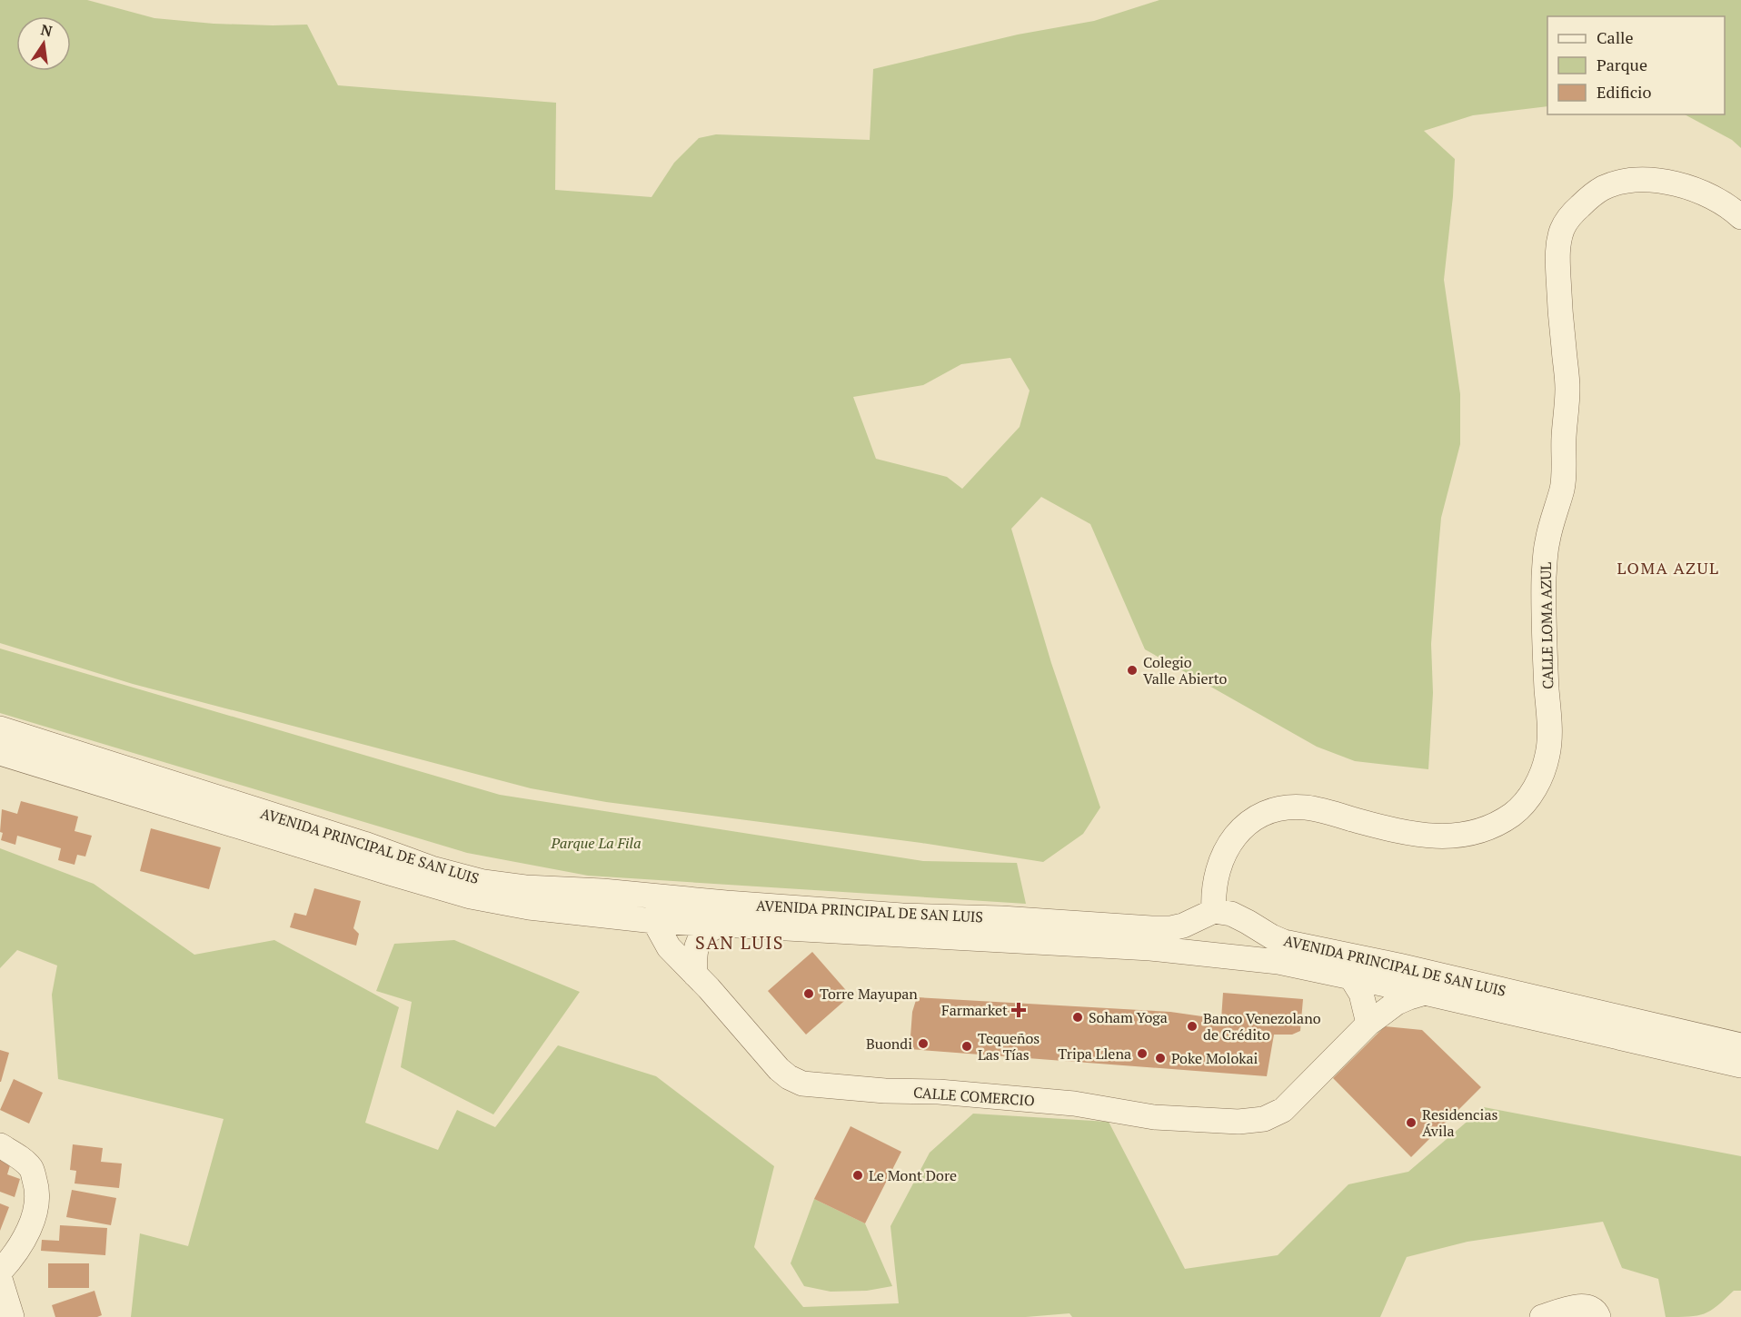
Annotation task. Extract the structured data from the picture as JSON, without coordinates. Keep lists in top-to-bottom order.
{
  "streets": {
    "street": ["CALLE LOMA AZUL", "AVENIDA PRINCIPAL DE SAN LUIS", "CALLE COMERCIO"]
  },
  "crossings": [
    ["CALLE LOMA AZUL", "AVENIDA PRINCIPAL DE SAN LUIS"],
    ["AVENIDA PRINCIPAL DE SAN LUIS", "CALLE COMERCIO"]
  ],
  "districts": ["LOMA AZUL", "SAN LUIS"],
  "parks": ["Parque La Fila"],
  "places": {
    "other": [
      "Colegio Valle Abierto",
      "Torre Mayupan",
      "Soham Yoga",
      "Banco Venezolano de Crédito",
      "Buondi",
      "Tequeños Las Tías",
      "Tripa Llena",
      "Poke Molokai",
      "Residencias Ávila",
      "Le Mont Dore"
    ],
    "health": ["Farmarket"]
  },
  "legend": ["Calle", "Parque", "Edificio"],
  "north": "top"
}
